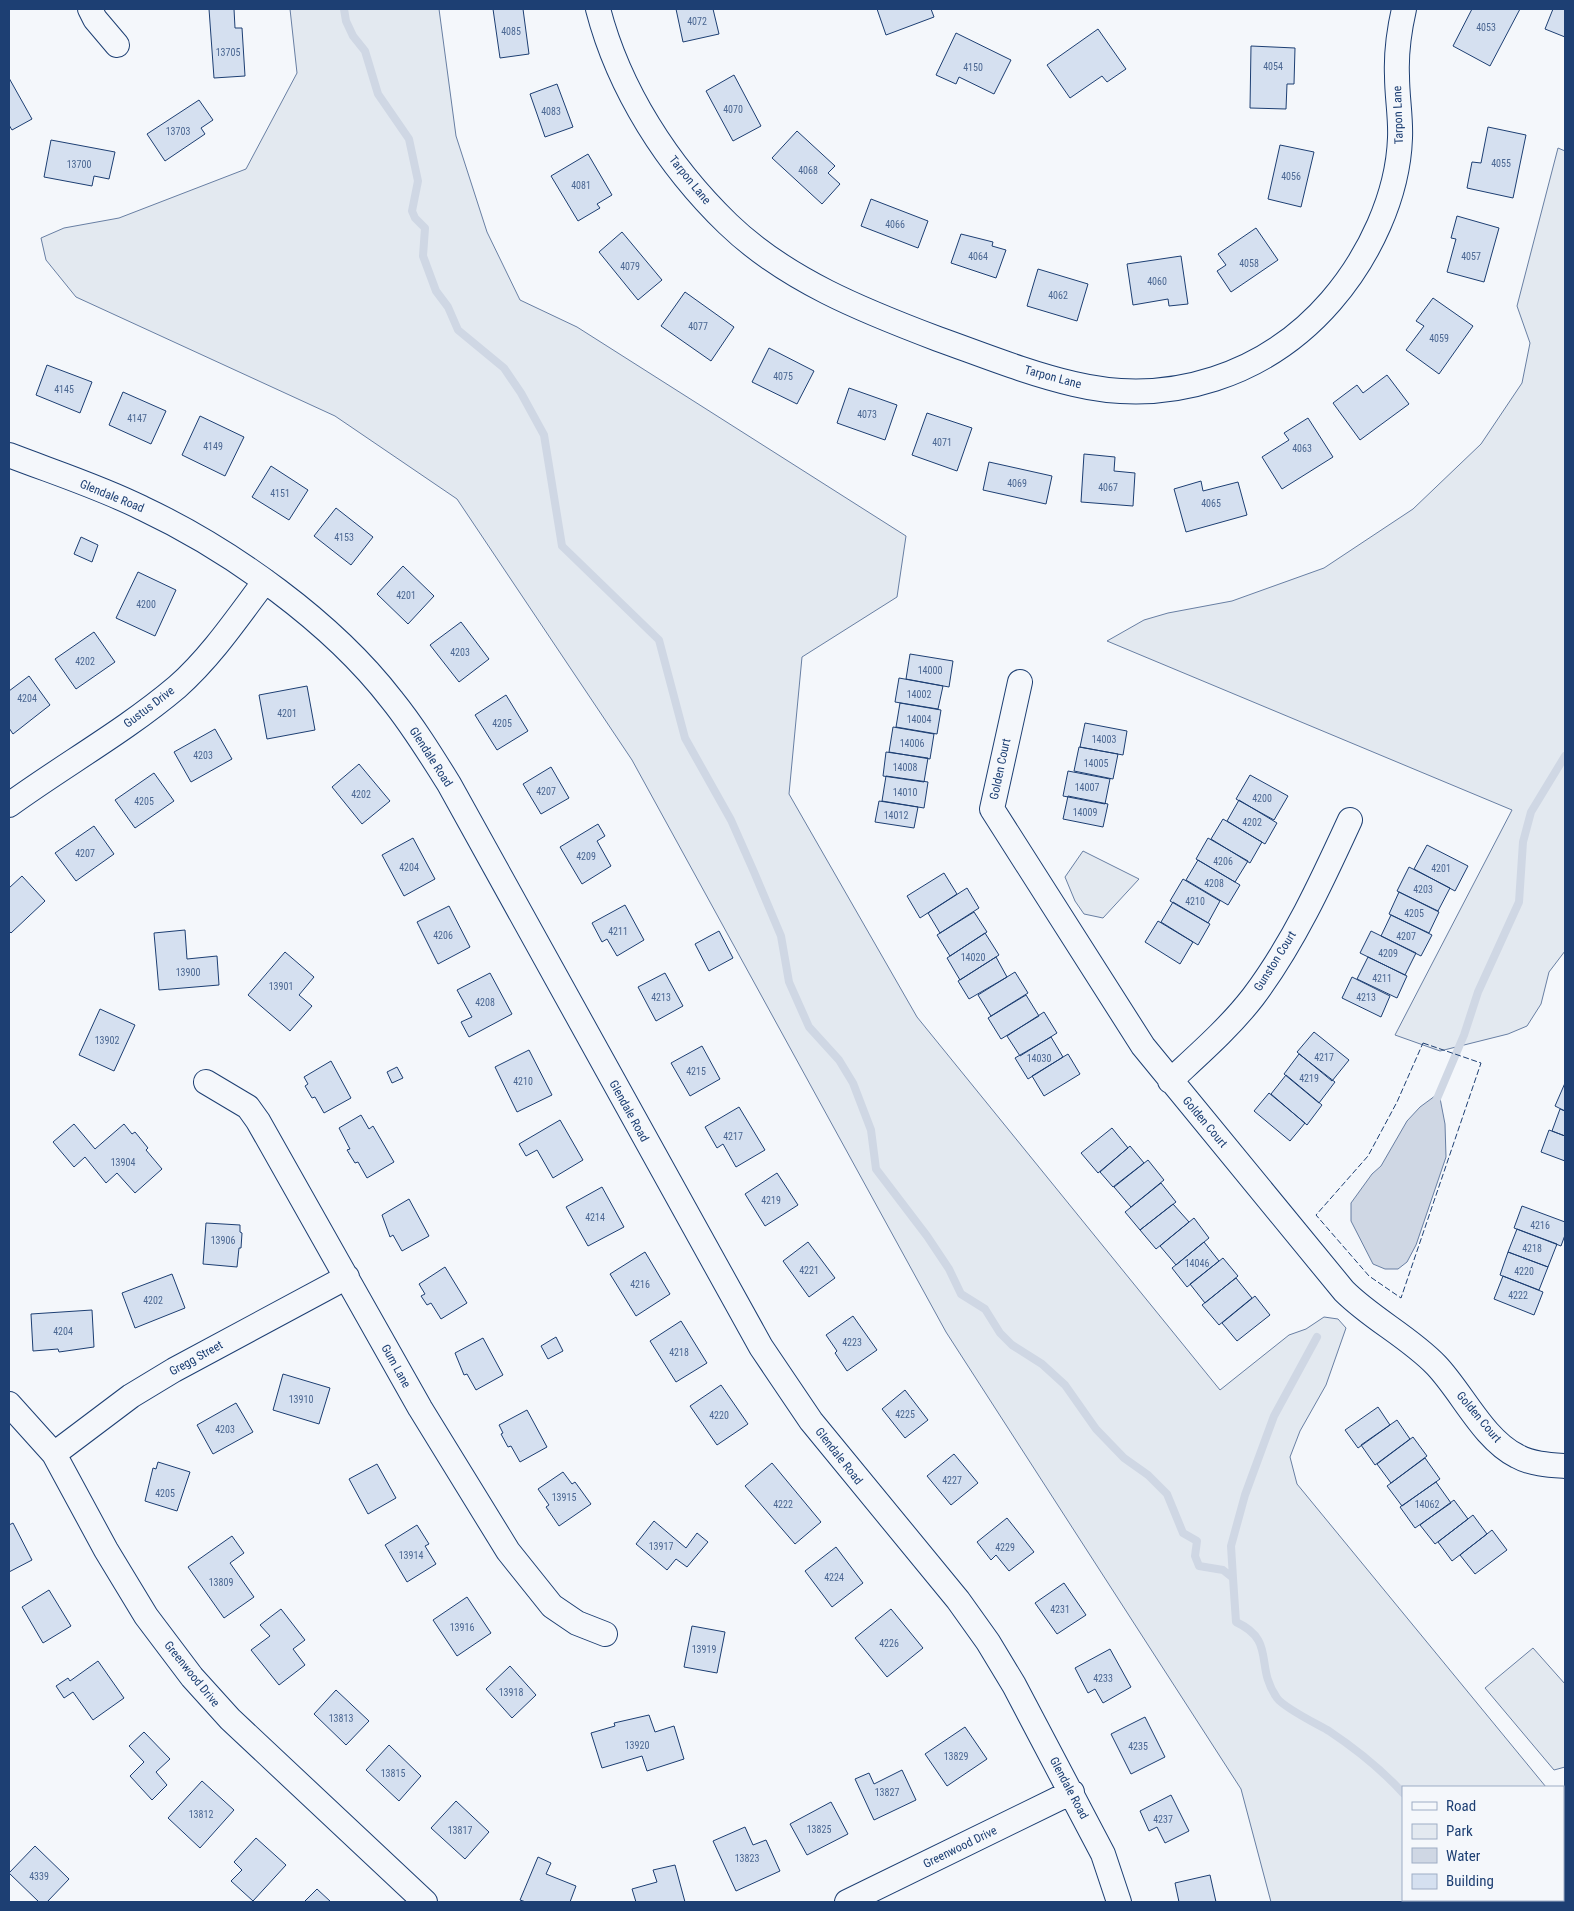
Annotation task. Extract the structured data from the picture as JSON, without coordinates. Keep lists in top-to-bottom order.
{
  "streets": {
    "street": [
      "Tarpon Lane",
      "Glendale Road",
      "Gustus Drive",
      "Golden Court",
      "Gunston Court",
      "Gregg Street",
      "Gum Lane",
      "Greenwood Drive"
    ]
  },
  "crossings": [
    ["Glendale Road", "Gustus Drive"],
    ["Glendale Road", "Greenwood Drive"],
    ["Golden Court", "Gunston Court"],
    ["Gregg Street", "Gum Lane"],
    ["Gregg Street", "Greenwood Drive"]
  ],
  "house_numbers": [
    "4072",
    "4053",
    "4085",
    "13705",
    "4054",
    "4150",
    "4070",
    "4083",
    "13703",
    "4055",
    "13700",
    "4068",
    "4056",
    "4081",
    "4066",
    "4064",
    "4057",
    "4058",
    "4079",
    "4060",
    "4062",
    "4077",
    "4059",
    "4075",
    "4145",
    "4073",
    "4147",
    "4071",
    "4149",
    "4063",
    "4069",
    "4067",
    "4151",
    "4065",
    "4153",
    "4201",
    "4200",
    "4203",
    "4202",
    "14000",
    "14002",
    "4204",
    "4201",
    "14004",
    "4205",
    "14003",
    "14006",
    "4203",
    "14005",
    "14008",
    "14007",
    "4207",
    "14010",
    "4202",
    "4200",
    "4205",
    "14009",
    "14012",
    "4202",
    "4207",
    "4209",
    "4206",
    "4204",
    "4201",
    "4208",
    "4203",
    "4210",
    "4205",
    "4211",
    "4206",
    "4207",
    "4209",
    "14020",
    "13900",
    "4211",
    "13901",
    "4213",
    "4213",
    "4208",
    "13902",
    "4217",
    "14030",
    "4215",
    "4219",
    "4210",
    "4217",
    "13904",
    "4219",
    "4214",
    "4216",
    "13906",
    "4218",
    "14046",
    "4221",
    "4220",
    "4216",
    "4222",
    "4202",
    "4204",
    "4223",
    "4218",
    "13910",
    "4225",
    "4220",
    "4203",
    "4227",
    "4205",
    "13915",
    "4222",
    "14062",
    "13917",
    "4229",
    "13914",
    "4224",
    "13809",
    "4231",
    "13916",
    "4226",
    "13919",
    "4233",
    "13918",
    "13813",
    "13920",
    "4235",
    "13829",
    "13815",
    "13827",
    "13812",
    "4237",
    "13825",
    "13817",
    "13823",
    "4339"
  ],
  "legend": [
    "Road",
    "Park",
    "Water",
    "Building"
  ]
}
